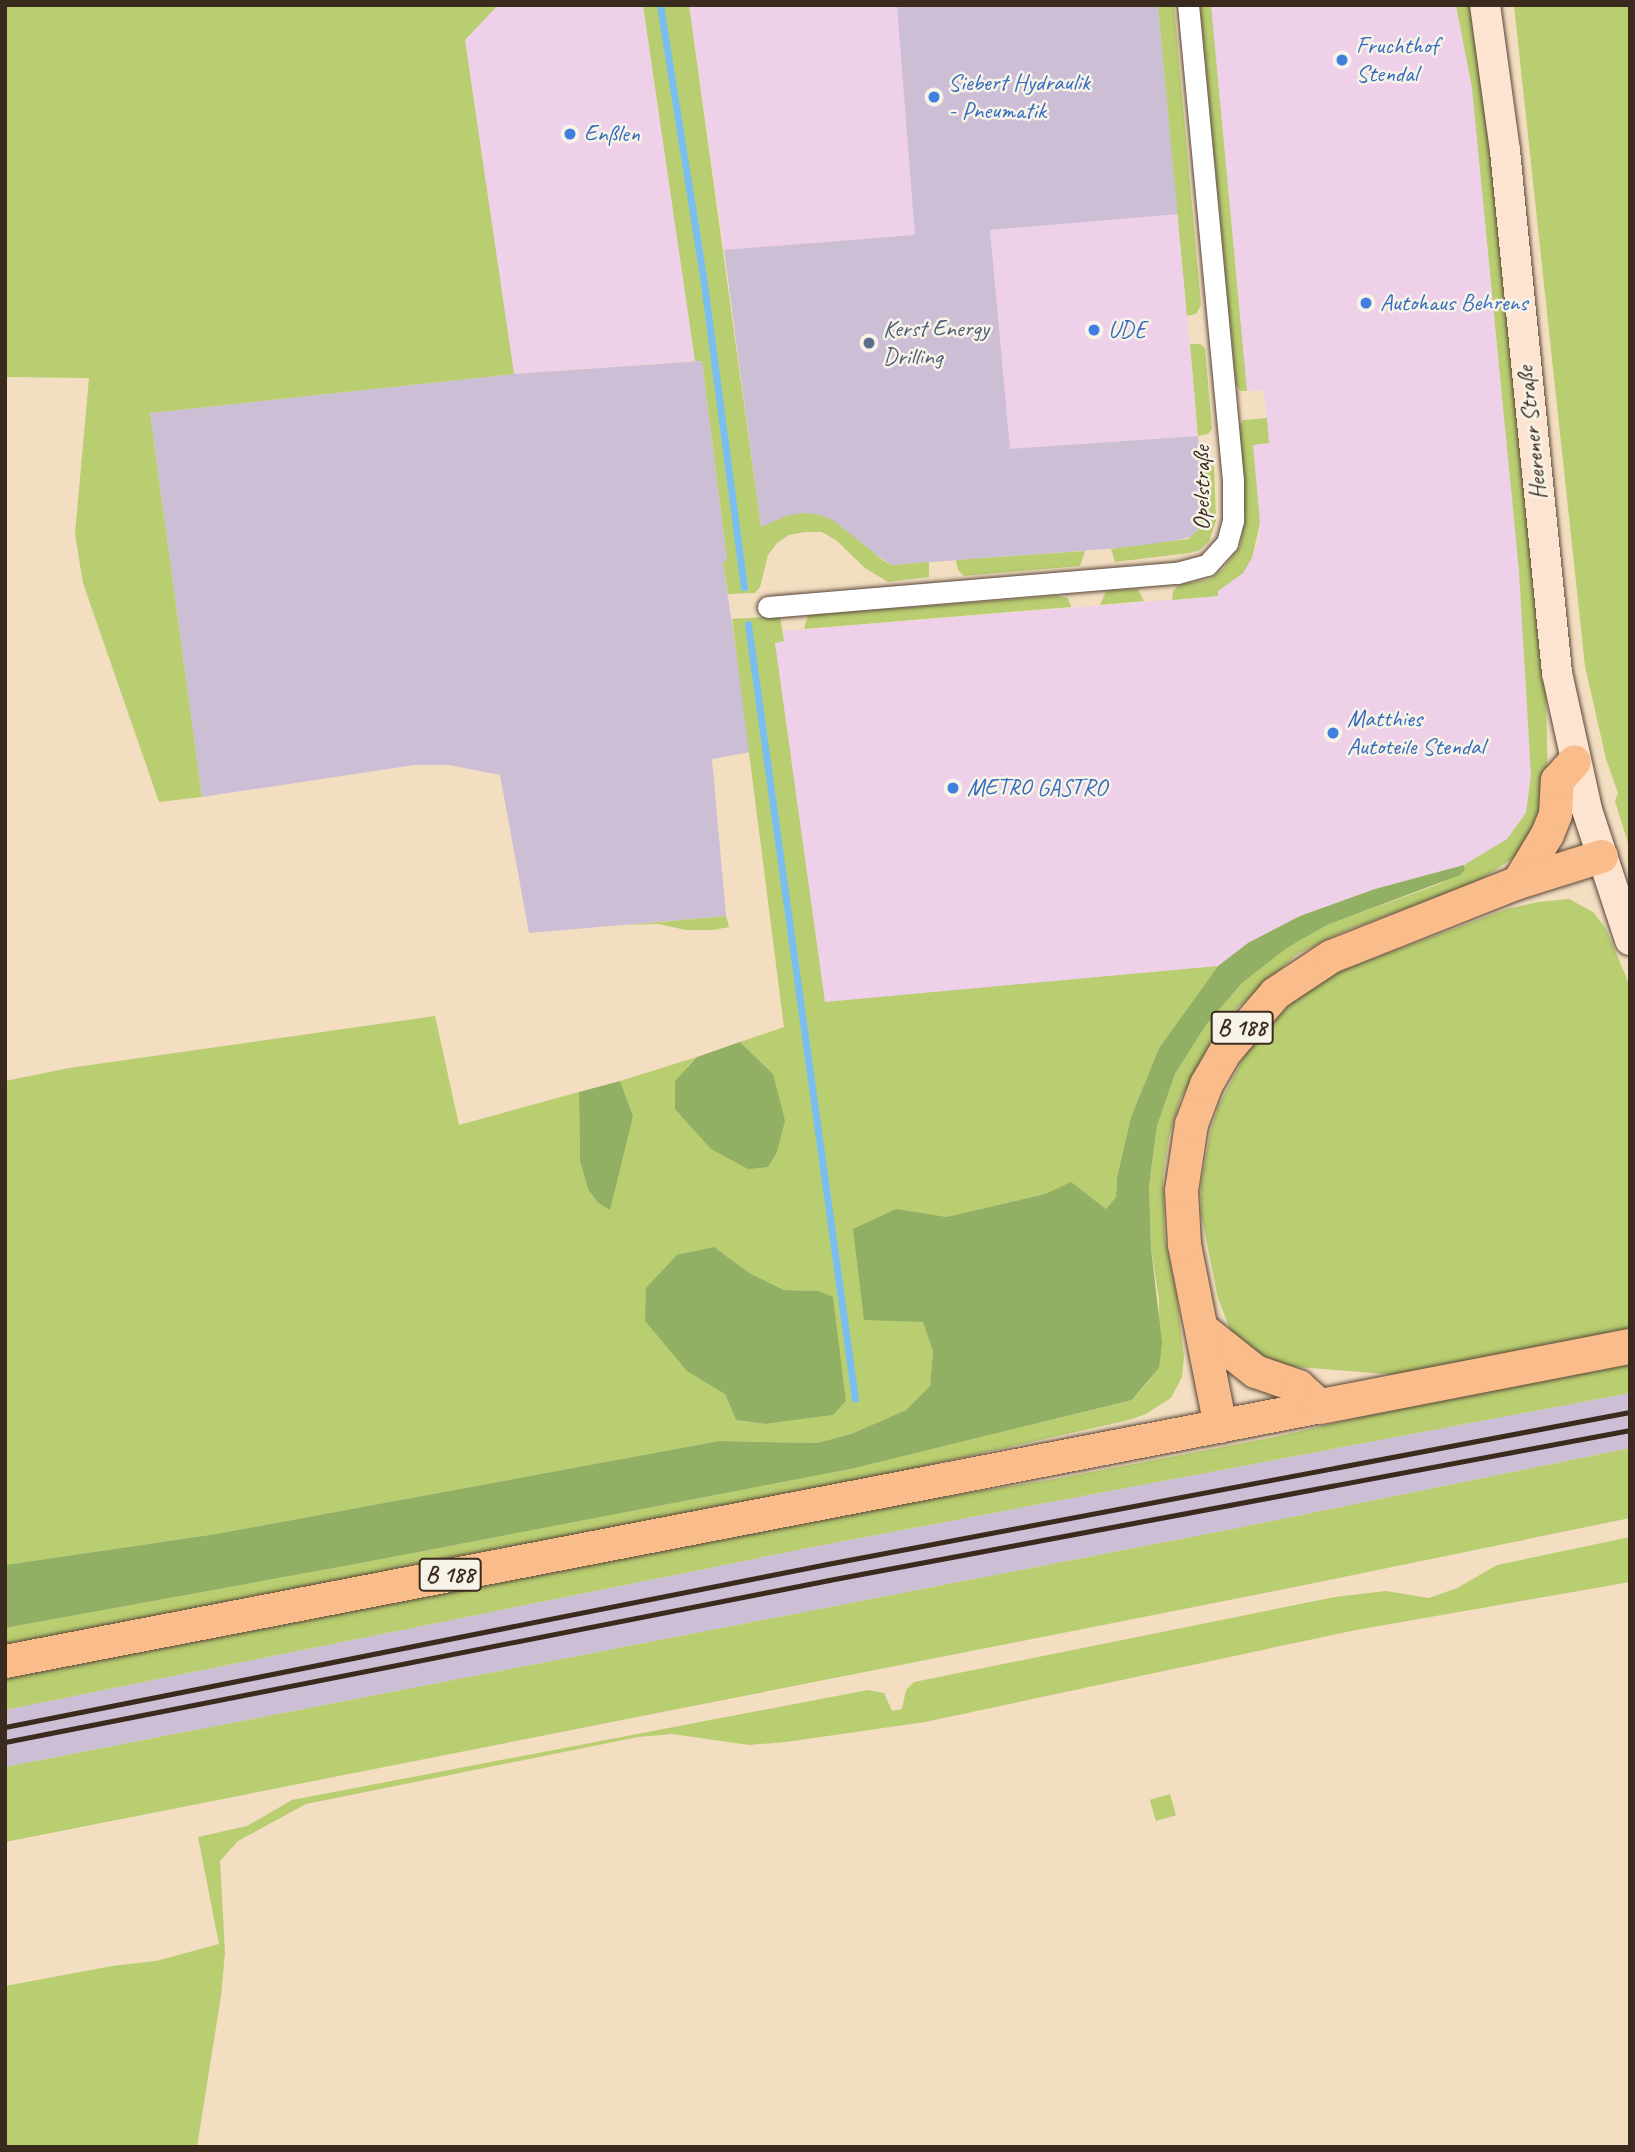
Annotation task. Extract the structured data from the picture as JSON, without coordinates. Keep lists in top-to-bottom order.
{
  "streets": {
    "highway": ["B 188"],
    "main road": ["Heerener Straße"],
    "street": ["Opelstraße"]
  },
  "crossings": [
    ["Heerener Straße", "B 188"]
  ],
  "places": [
    "Fruchthof Stendal",
    "Siebert Hydraulik - Pneumatik",
    "Enßlen",
    "Autohaus Behrens",
    "UDE",
    "Kerst Energy Drilling",
    "Matthies Autoteile Stendal",
    "METRO GASTRO"
  ]
}
